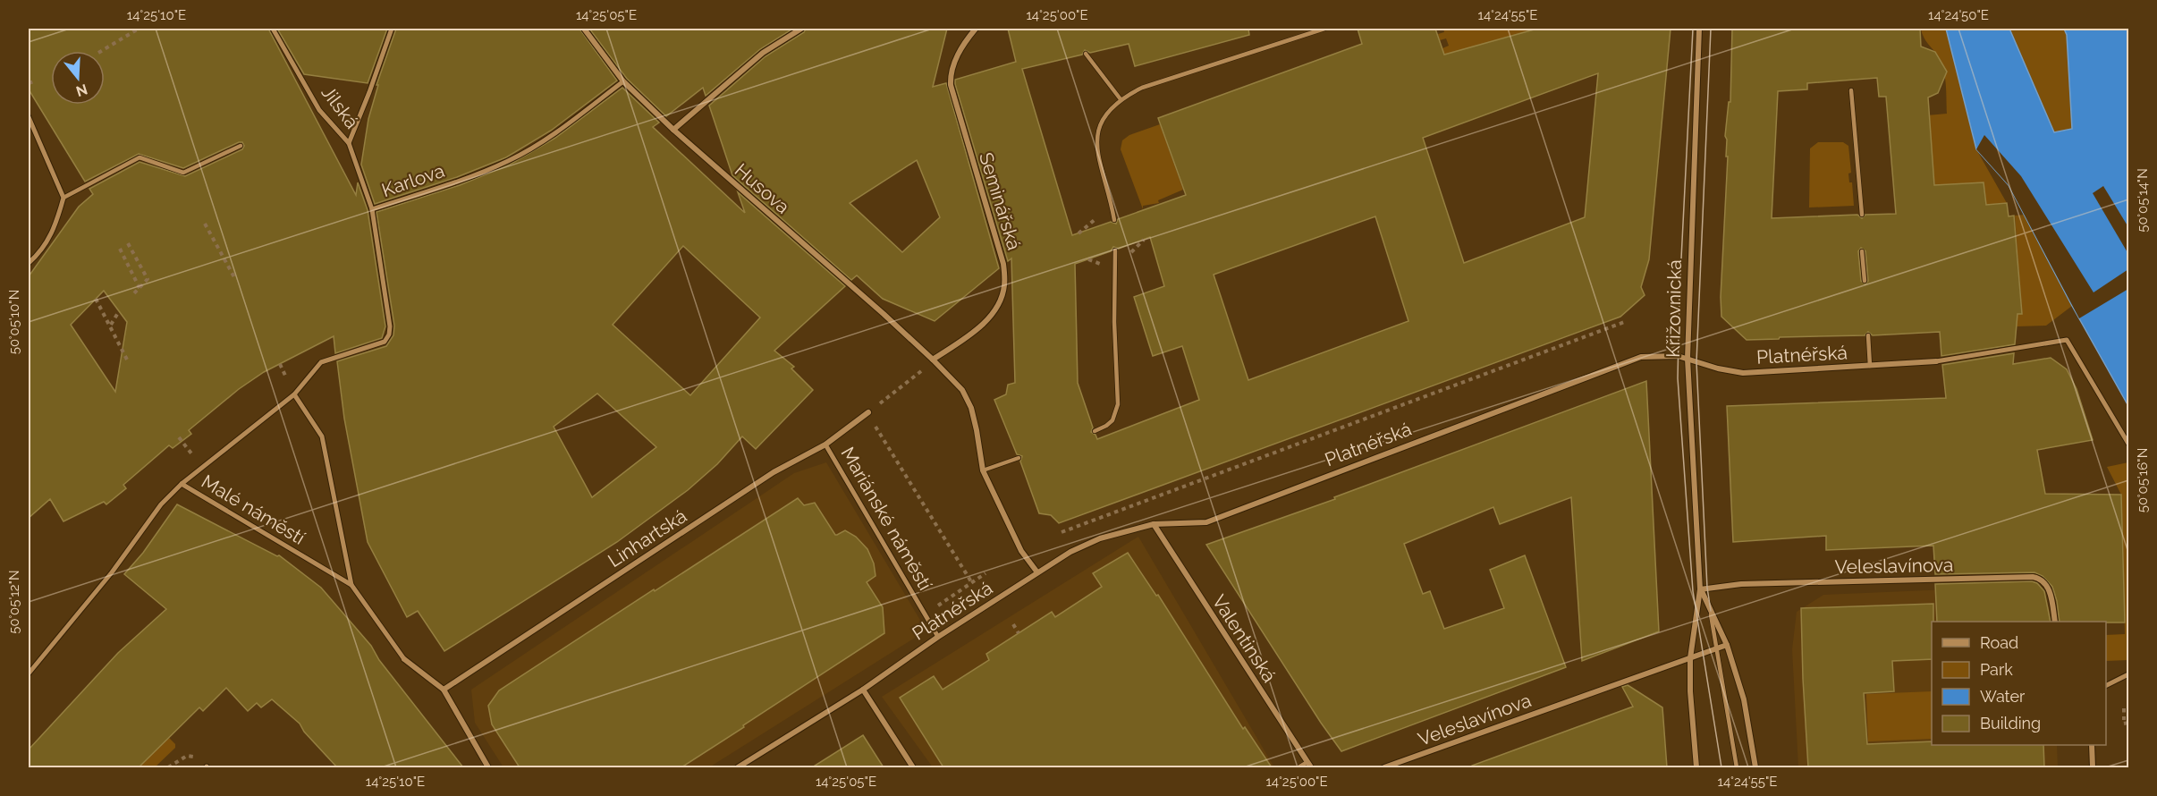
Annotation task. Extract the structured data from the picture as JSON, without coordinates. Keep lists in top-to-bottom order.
{
  "streets": {
    "street": [
      "Jilská",
      "Karlova",
      "Husova",
      "Seminářská",
      "Křižovnická",
      "Platnéřská",
      "Malé náměstí",
      "Mariánské náměstí",
      "Linhartská",
      "Veleslavínova",
      "Valentinská"
    ]
  },
  "crossings": [
    ["Jilská", "Karlova"],
    ["Karlova", "Husova"],
    ["Karlova", "Malé náměstí"],
    ["Husova", "Seminářská"],
    ["Křižovnická", "Platnéřská"],
    ["Křižovnická", "Veleslavínova"],
    ["Platnéřská", "Mariánské náměstí"],
    ["Platnéřská", "Valentinská"],
    ["Mariánské náměstí", "Linhartská"]
  ],
  "legend": [
    "Road",
    "Park",
    "Water",
    "Building"
  ],
  "north": "bottom",
  "coordinates": [
    "14°25'10\"E",
    "14°25'05\"E",
    "14°25'00\"E",
    "14°24'55\"E",
    "14°24'50\"E",
    "50°05'14\"N",
    "50°05'10\"N",
    "50°05'16\"N",
    "50°05'12\"N"
  ]
}
